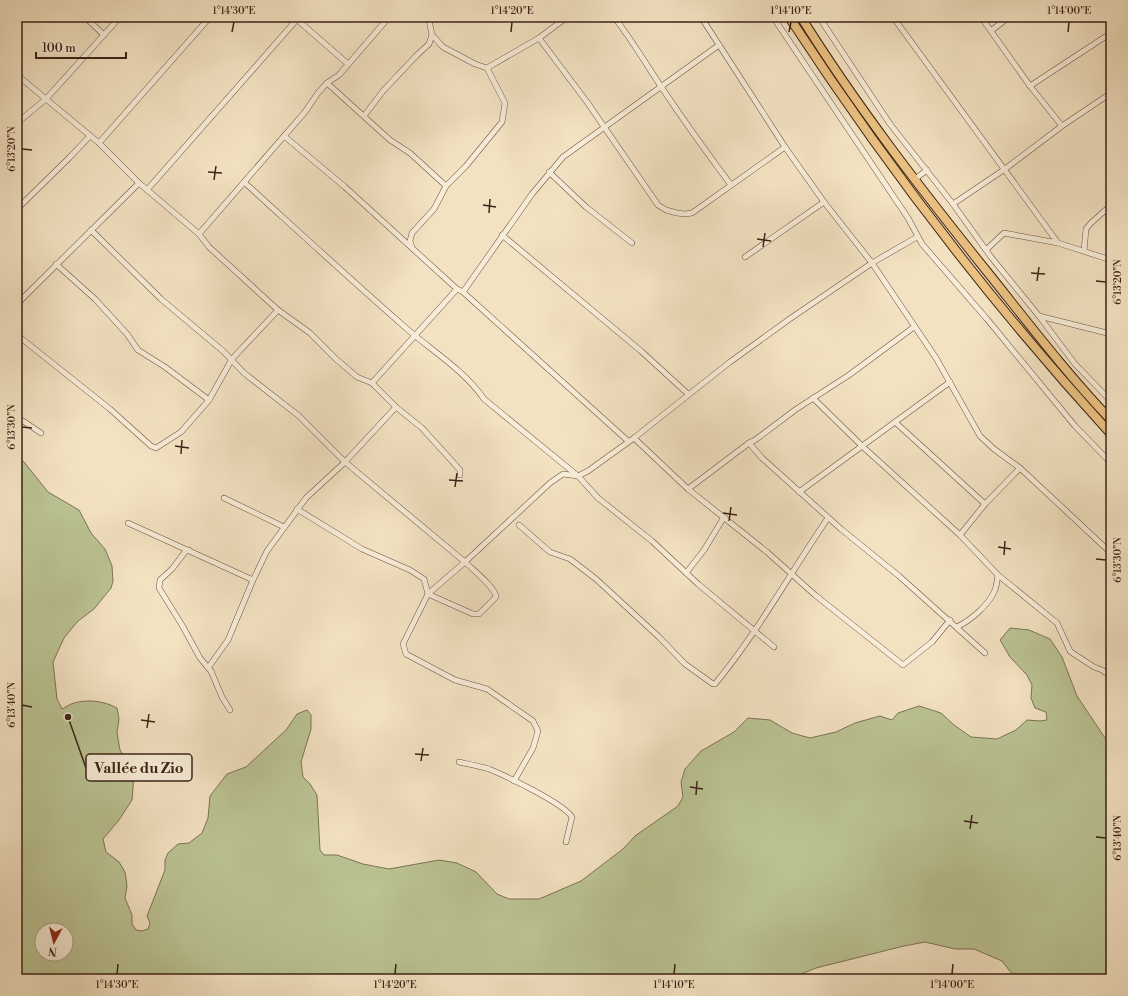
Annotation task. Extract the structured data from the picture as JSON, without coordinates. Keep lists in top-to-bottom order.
{
  "places": ["Vallée du Zio"],
  "scale_bar": "100 m",
  "north": "bottom",
  "coordinates": [
    "1°14'30\"E",
    "1°14'20\"E",
    "1°14'10\"E",
    "1°14'00\"E",
    "6°13'20\"N",
    "6°13'30\"N",
    "6°13'40\"N"
  ]
}
